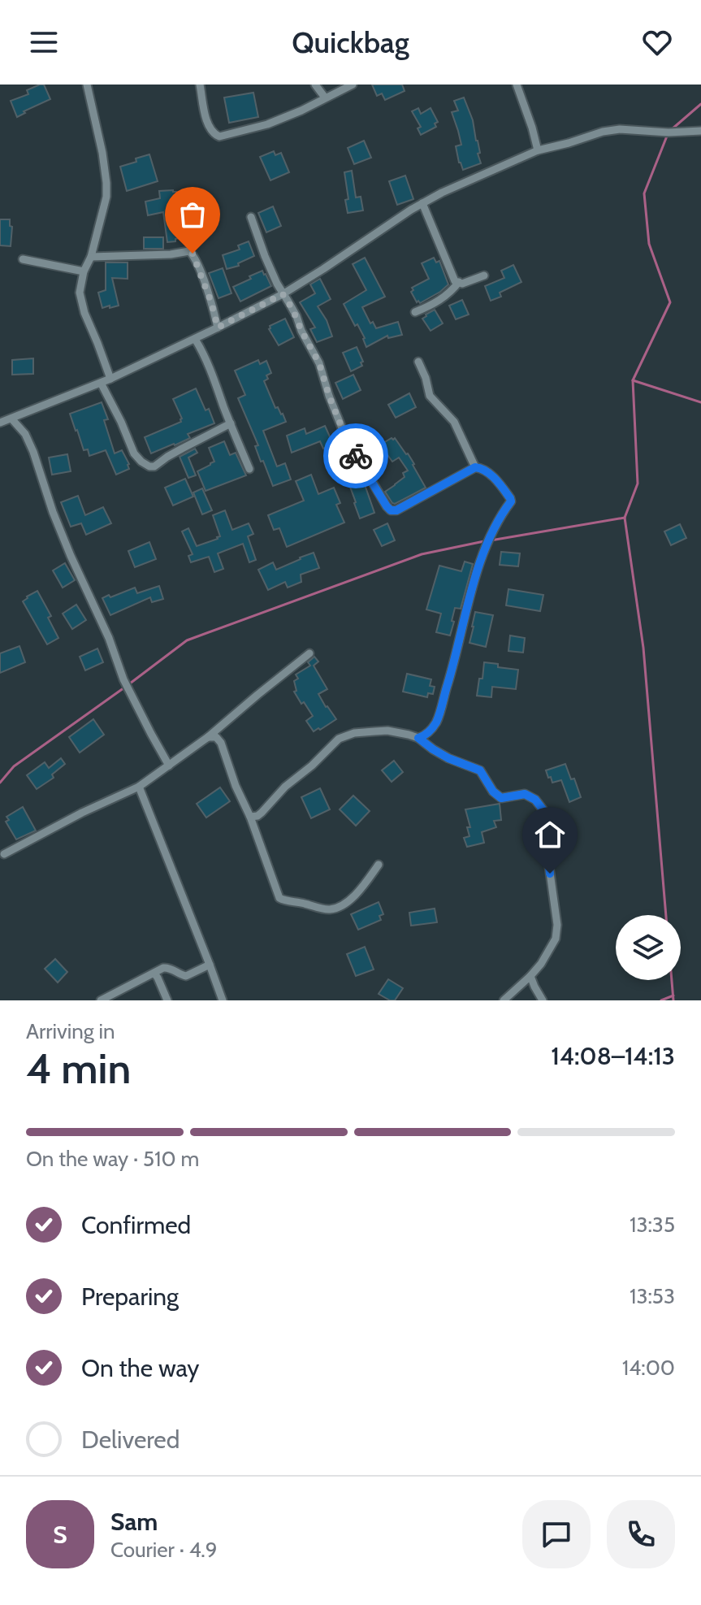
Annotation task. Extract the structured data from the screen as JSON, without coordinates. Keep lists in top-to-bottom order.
{
  "page": {
    "header": "Quickbag",
    "heading": ["4 min", "Arriving in", "14:08–14:13"],
    "panel": ["Sam", "Courier · 4.9"],
    "bar": "On the way · 510 m",
    "list": [
      ["Confirmed", "13:35"],
      ["Preparing", "13:53"],
      ["On the way", "14:00"],
      "Delivered"
    ],
    "round": "S"
  }
}
